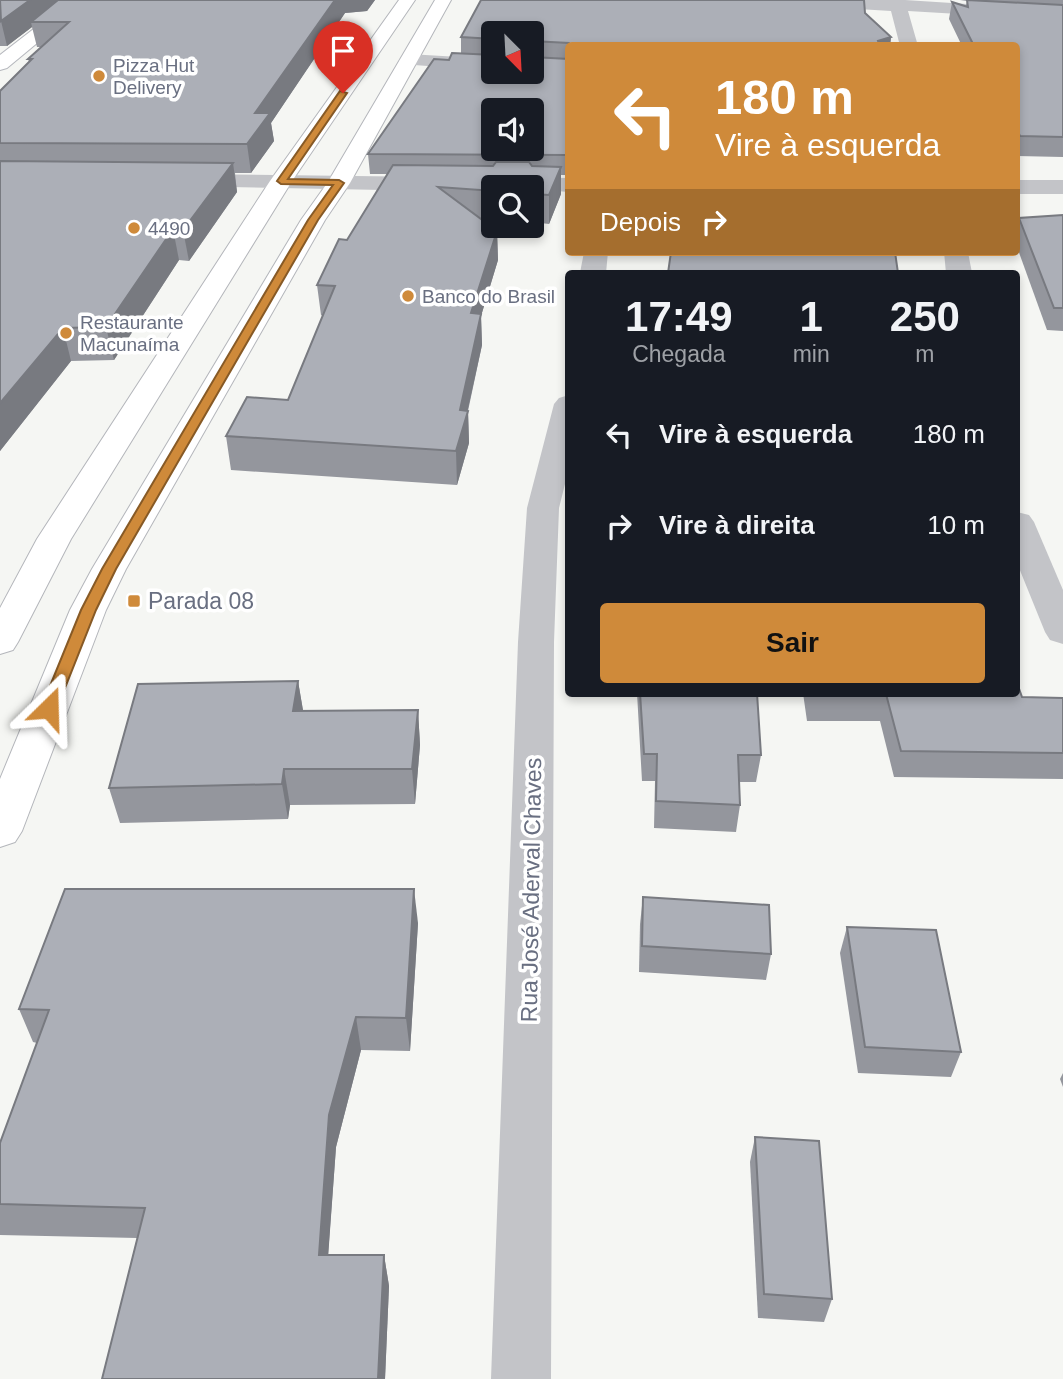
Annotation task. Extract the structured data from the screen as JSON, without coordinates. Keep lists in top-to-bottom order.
{
  "streets": {
    "street": ["Rua José Aderval Chaves"]
  },
  "places": {
    "other": [
      "Pizza Hut Delivery",
      "4490",
      "Banco do Brasil",
      "Restaurante Macunaíma"
    ],
    "transit": ["Parada 08"]
  },
  "north": "bottom right",
  "page": {
    "turn": ["180 m", "Vire à esquerda"],
    "then": "Depois",
    "eta": [
      "17:49",
      "Chegada",
      "1",
      "min",
      "250",
      "m"
    ],
    "list": [
      {
        "name": "Vire à esquerda",
        "value": "180 m"
      },
      {
        "name": "Vire à direita",
        "value": "10 m"
      }
    ],
    "buttons": "Sair"
  }
}
